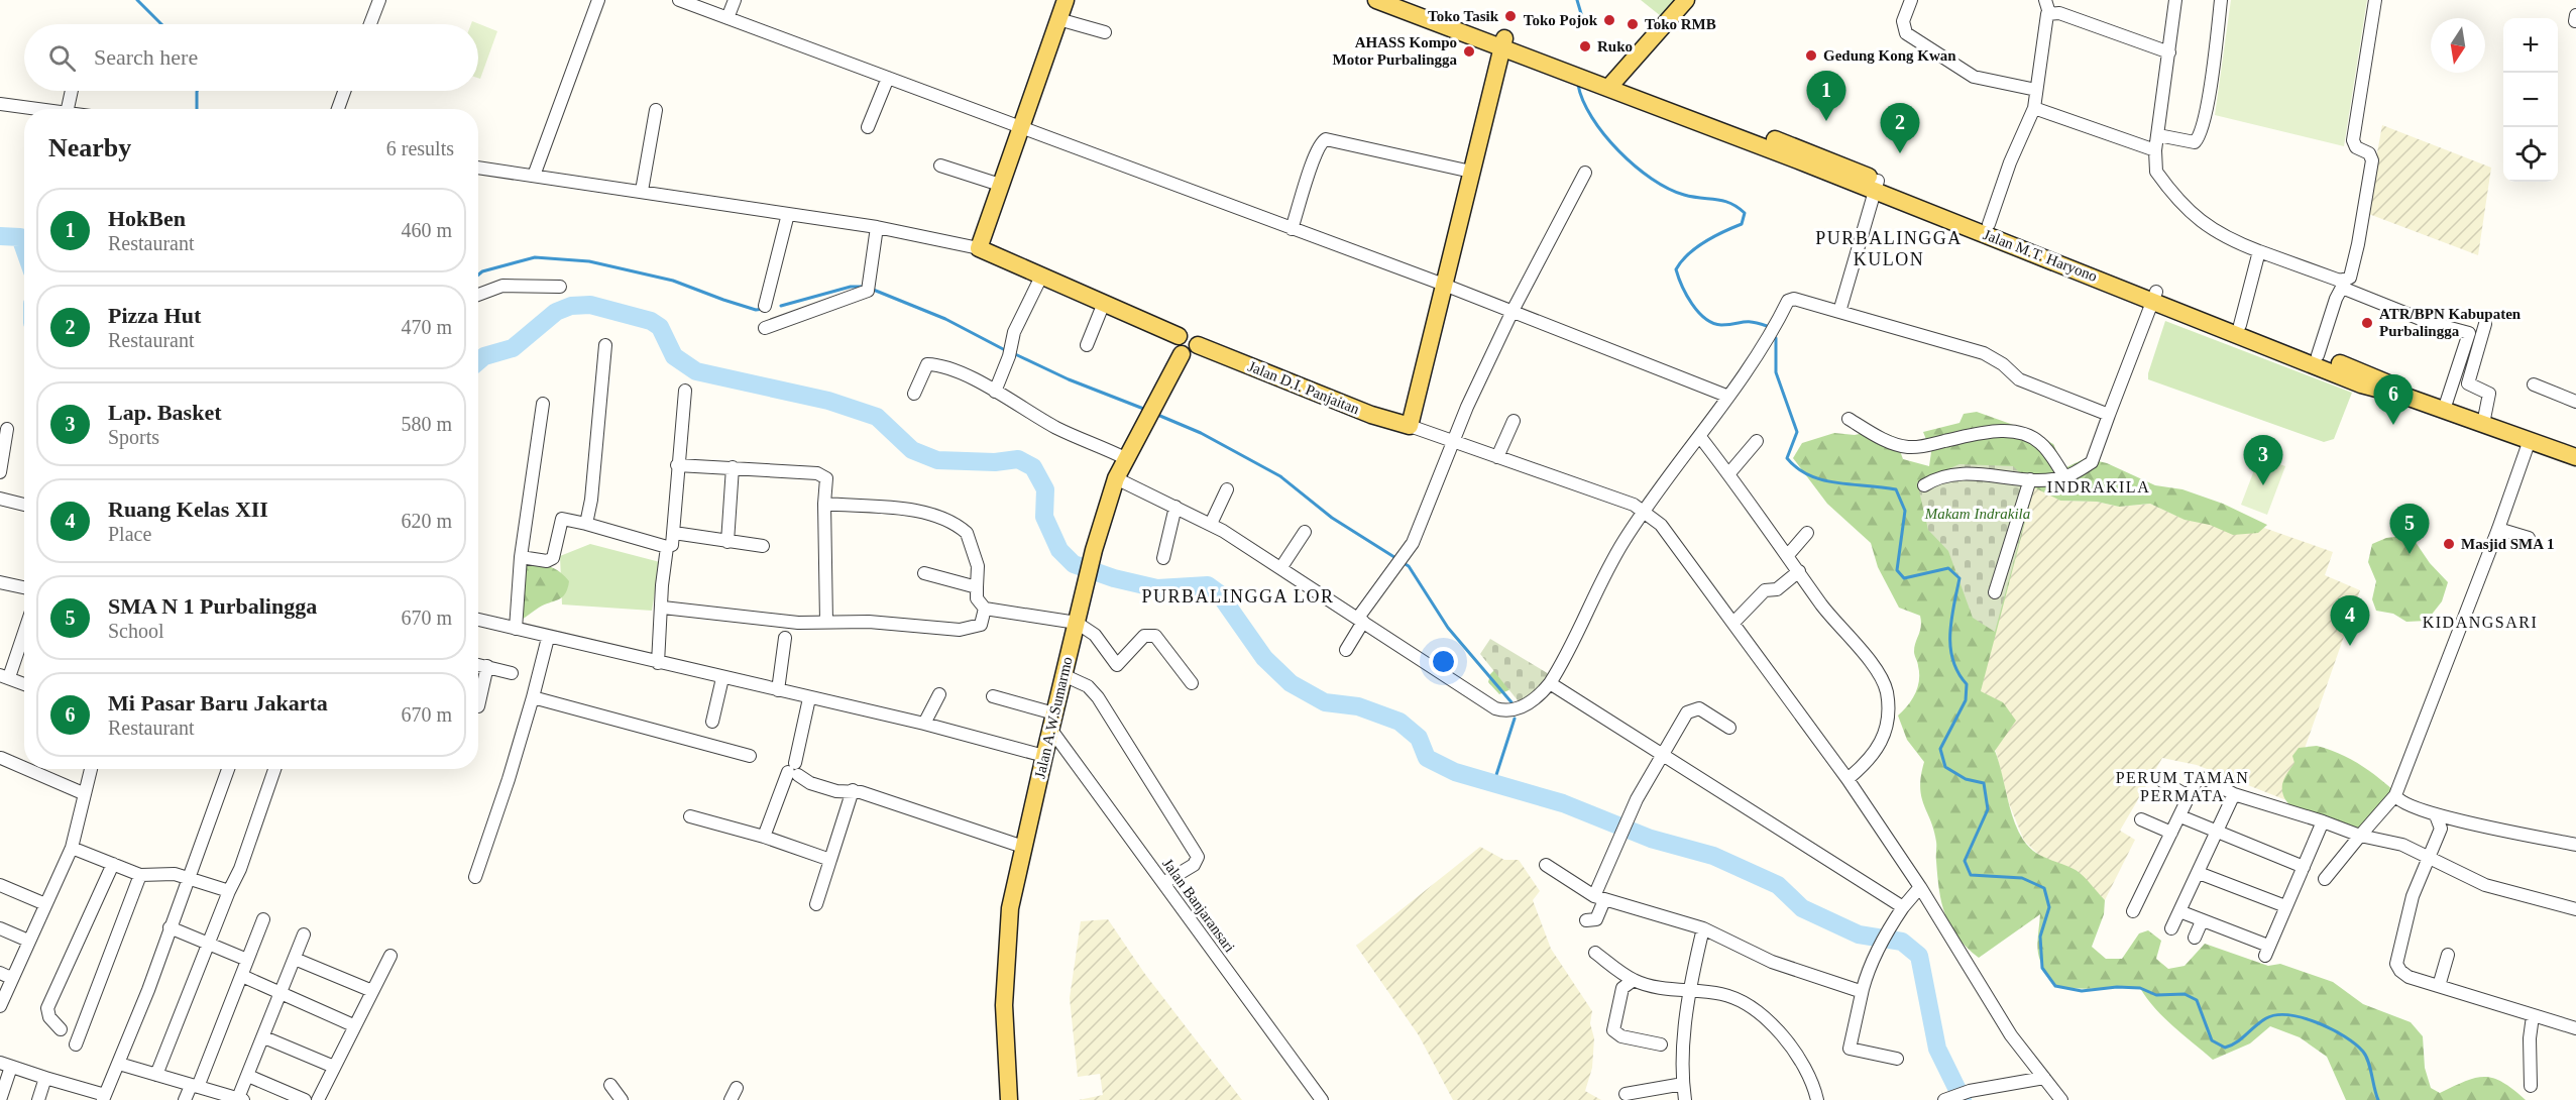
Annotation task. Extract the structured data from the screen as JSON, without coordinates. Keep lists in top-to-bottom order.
{
  "streets": {
    "main road": ["Jalan M.T. Haryono", "Jalan D.I. Panjaitan", "Jalan A.W.Sumarmo"],
    "street": ["Jalan Banjaransari"]
  },
  "crossings": [
    ["Jalan D.I. Panjaitan", "Jalan A.W.Sumarmo"],
    ["Jalan A.W.Sumarmo", "Jalan Banjaransari"]
  ],
  "districts": [
    "PURBALINGGA KULON",
    "INDRAKILA",
    "PURBALINGGA LOR",
    "KIDANGSARI",
    "PERUM TAMAN PERMATA"
  ],
  "parks": ["Makam Indrakila"],
  "places": [
    "Toko Tasik",
    "Toko Pojok",
    "Toko RMB",
    "Ruko",
    "AHASS Kompo Motor Purbalingga",
    "Gedung Kong Kwan",
    "ATR/BPN Kabupaten Purbalingga",
    "Masjid SMA 1"
  ],
  "north": "bottom",
  "page": {
    "map_buttons": ["+", "−"],
    "search": "Search here",
    "pins": [
      "1",
      "2",
      "6",
      "3",
      "5",
      "4"
    ],
    "heading": ["Nearby", "6 results"],
    "list": [
      {
        "mark": "1",
        "name": "HokBen",
        "note": "Restaurant",
        "value": "460 m"
      },
      {
        "mark": "2",
        "name": "Pizza Hut",
        "note": "Restaurant",
        "value": "470 m"
      },
      {
        "mark": "3",
        "name": "Lap. Basket",
        "note": "Sports",
        "value": "580 m"
      },
      {
        "mark": "4",
        "name": "Ruang Kelas XII",
        "note": "Place",
        "value": "620 m"
      },
      {
        "mark": "5",
        "name": "SMA N 1 Purbalingga",
        "note": "School",
        "value": "670 m"
      },
      {
        "mark": "6",
        "name": "Mi Pasar Baru Jakarta",
        "note": "Restaurant",
        "value": "670 m"
      }
    ]
  }
}
